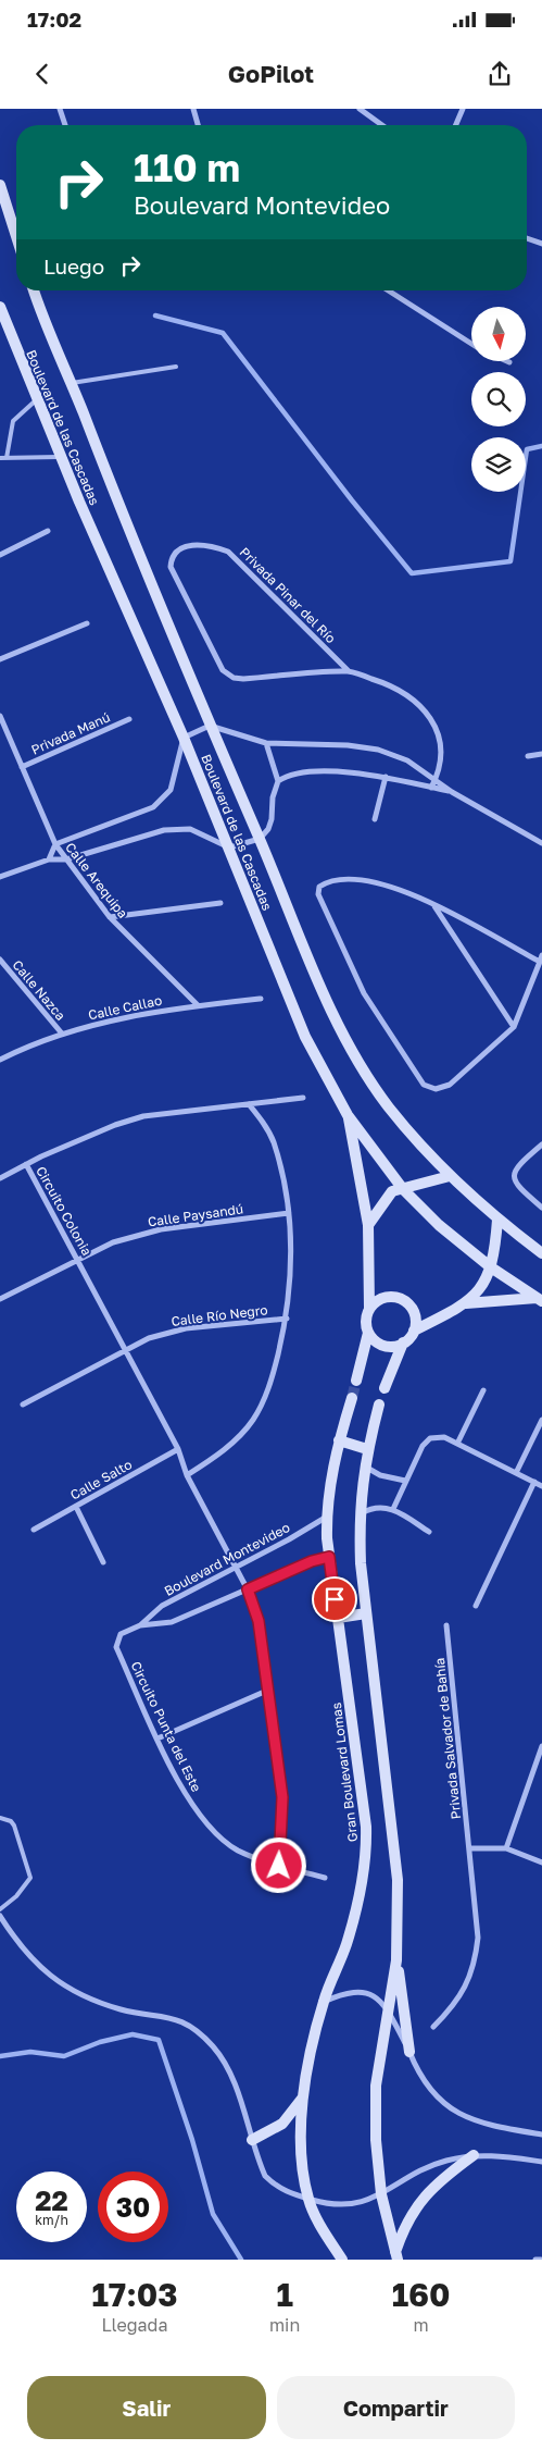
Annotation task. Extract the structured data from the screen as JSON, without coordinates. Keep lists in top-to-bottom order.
{
  "streets": {
    "main road": ["Boulevard de las Cascadas", "Gran Boulevard Lomas"],
    "street": [
      "Privada Pinar del Río",
      "Privada Manú",
      "Calle Arequipa",
      "Calle Nazca",
      "Calle Callao",
      "Circuito Colonia",
      "Calle Paysandú",
      "Calle Río Negro",
      "Calle Salto",
      "Boulevard Montevideo",
      "Circuito Punta del Este",
      "Privada Salvador de Bahía"
    ]
  },
  "crossings": [
    ["Privada Manú", "Calle Arequipa"],
    ["Calle Arequipa", "Calle Callao"],
    ["Calle Nazca", "Calle Callao"],
    ["Circuito Colonia", "Calle Paysandú"],
    ["Circuito Colonia", "Calle Río Negro"],
    ["Circuito Colonia", "Calle Salto"],
    ["Circuito Colonia", "Boulevard Montevideo"],
    ["Boulevard Montevideo", "Circuito Punta del Este"],
    ["Boulevard Montevideo", "Gran Boulevard Lomas"]
  ],
  "north": "bottom",
  "page": {
    "status": "17:02",
    "header": "GoPilot",
    "turn": ["110 m", "Boulevard Montevideo"],
    "then": "Luego",
    "speed": "22 km/h",
    "limit": "30",
    "eta": [
      "17:03",
      "Llegada",
      "1",
      "min",
      "160",
      "m"
    ],
    "buttons": ["Salir", "Compartir"]
  }
}
